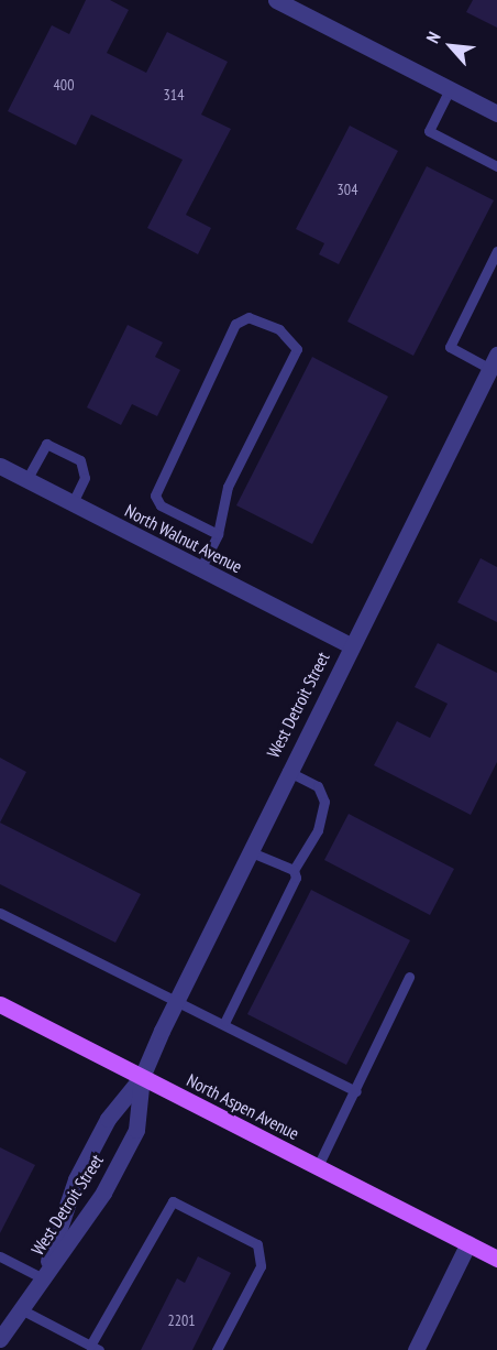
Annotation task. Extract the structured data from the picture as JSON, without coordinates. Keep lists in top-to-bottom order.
{
  "streets": {
    "main road": ["North Aspen Avenue"],
    "street": ["North Walnut Avenue", "West Detroit Street"]
  },
  "crossings": [
    ["North Walnut Avenue", "West Detroit Street"],
    ["West Detroit Street", "North Aspen Avenue"]
  ],
  "house_numbers": [
    "400",
    "314",
    "304",
    "2201"
  ],
  "north": "top left"
}
